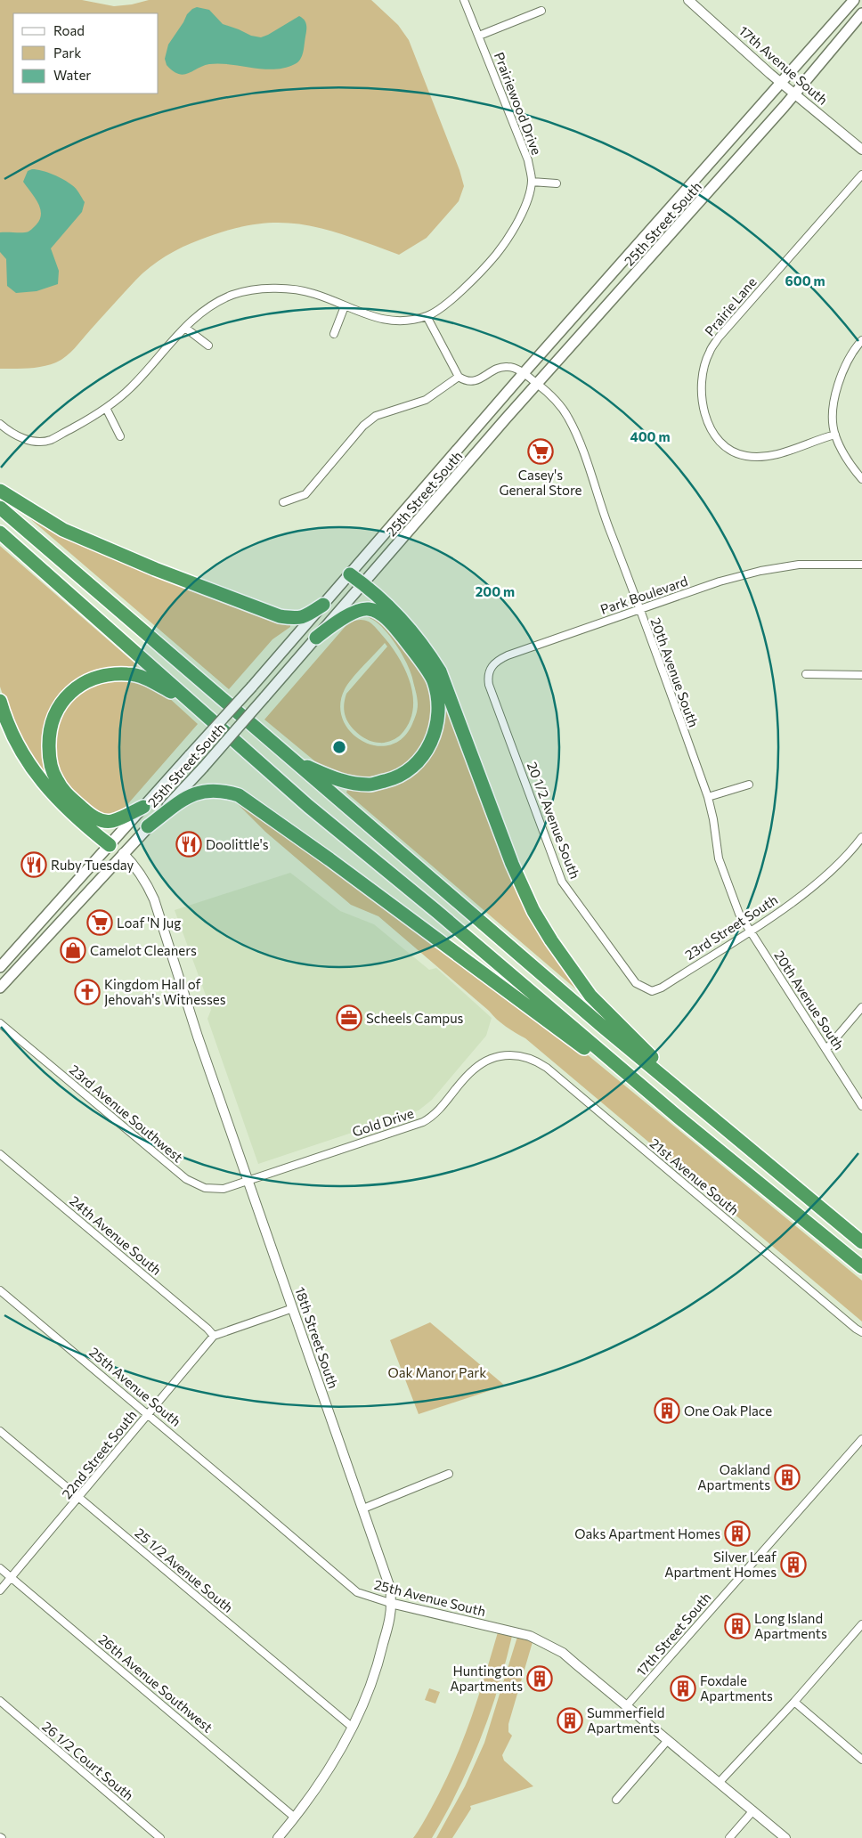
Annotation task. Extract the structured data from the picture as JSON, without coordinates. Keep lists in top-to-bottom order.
{
  "streets": {
    "main road": ["25th Street South", "18th Street South"],
    "street": [
      "17th Avenue South",
      "Prairiewood Drive",
      "Prairie Lane",
      "Park Boulevard",
      "20th Avenue South",
      "20 1/2 Avenue South",
      "23rd Street South",
      "23rd Avenue Southwest",
      "Gold Drive",
      "21st Avenue South",
      "24th Avenue South",
      "25th Avenue South",
      "22nd Street South",
      "25 1/2 Avenue South",
      "17th Street South",
      "26th Avenue Southwest",
      "26 1/2 Court South"
    ]
  },
  "crossings": [
    ["17th Avenue South", "25th Street South"],
    ["25th Street South", "20th Avenue South"],
    ["25th Street South", "18th Street South"],
    ["Park Boulevard", "20th Avenue South"],
    ["Park Boulevard", "20 1/2 Avenue South"],
    ["20th Avenue South", "23rd Street South"],
    ["20 1/2 Avenue South", "23rd Street South"],
    ["23rd Avenue Southwest", "Gold Drive"],
    ["23rd Avenue Southwest", "18th Street South"],
    ["Gold Drive", "21st Avenue South"],
    ["Gold Drive", "18th Street South"],
    ["24th Avenue South", "22nd Street South"],
    ["18th Street South", "25th Avenue South"],
    ["18th Street South", "25 1/2 Avenue South"],
    ["18th Street South", "26th Avenue Southwest"],
    ["25th Avenue South", "22nd Street South"],
    ["25th Avenue South", "17th Street South"],
    ["22nd Street South", "25 1/2 Avenue South"],
    ["22nd Street South", "26th Avenue Southwest"]
  ],
  "parks": ["Oak Manor Park"],
  "places": {
    "supermarket": ["Casey's General Store", "Loaf 'N Jug"],
    "restaurant": ["Doolittle's", "Ruby Tuesday"],
    "shop": ["Camelot Cleaners"],
    "church": ["Kingdom Hall of Jehovah's Witnesses"],
    "office": ["Scheels Campus"],
    "building": [
      "One Oak Place",
      "Oakland Apartments",
      "Oaks Apartment Homes",
      "Silver Leaf Apartment Homes",
      "Long Island Apartments",
      "Huntington Apartments",
      "Foxdale Apartments",
      "Summerfield Apartments"
    ]
  },
  "legend": ["Road", "Park", "Water"],
  "rings": ["600 m", "400 m", "200 m"]
}
